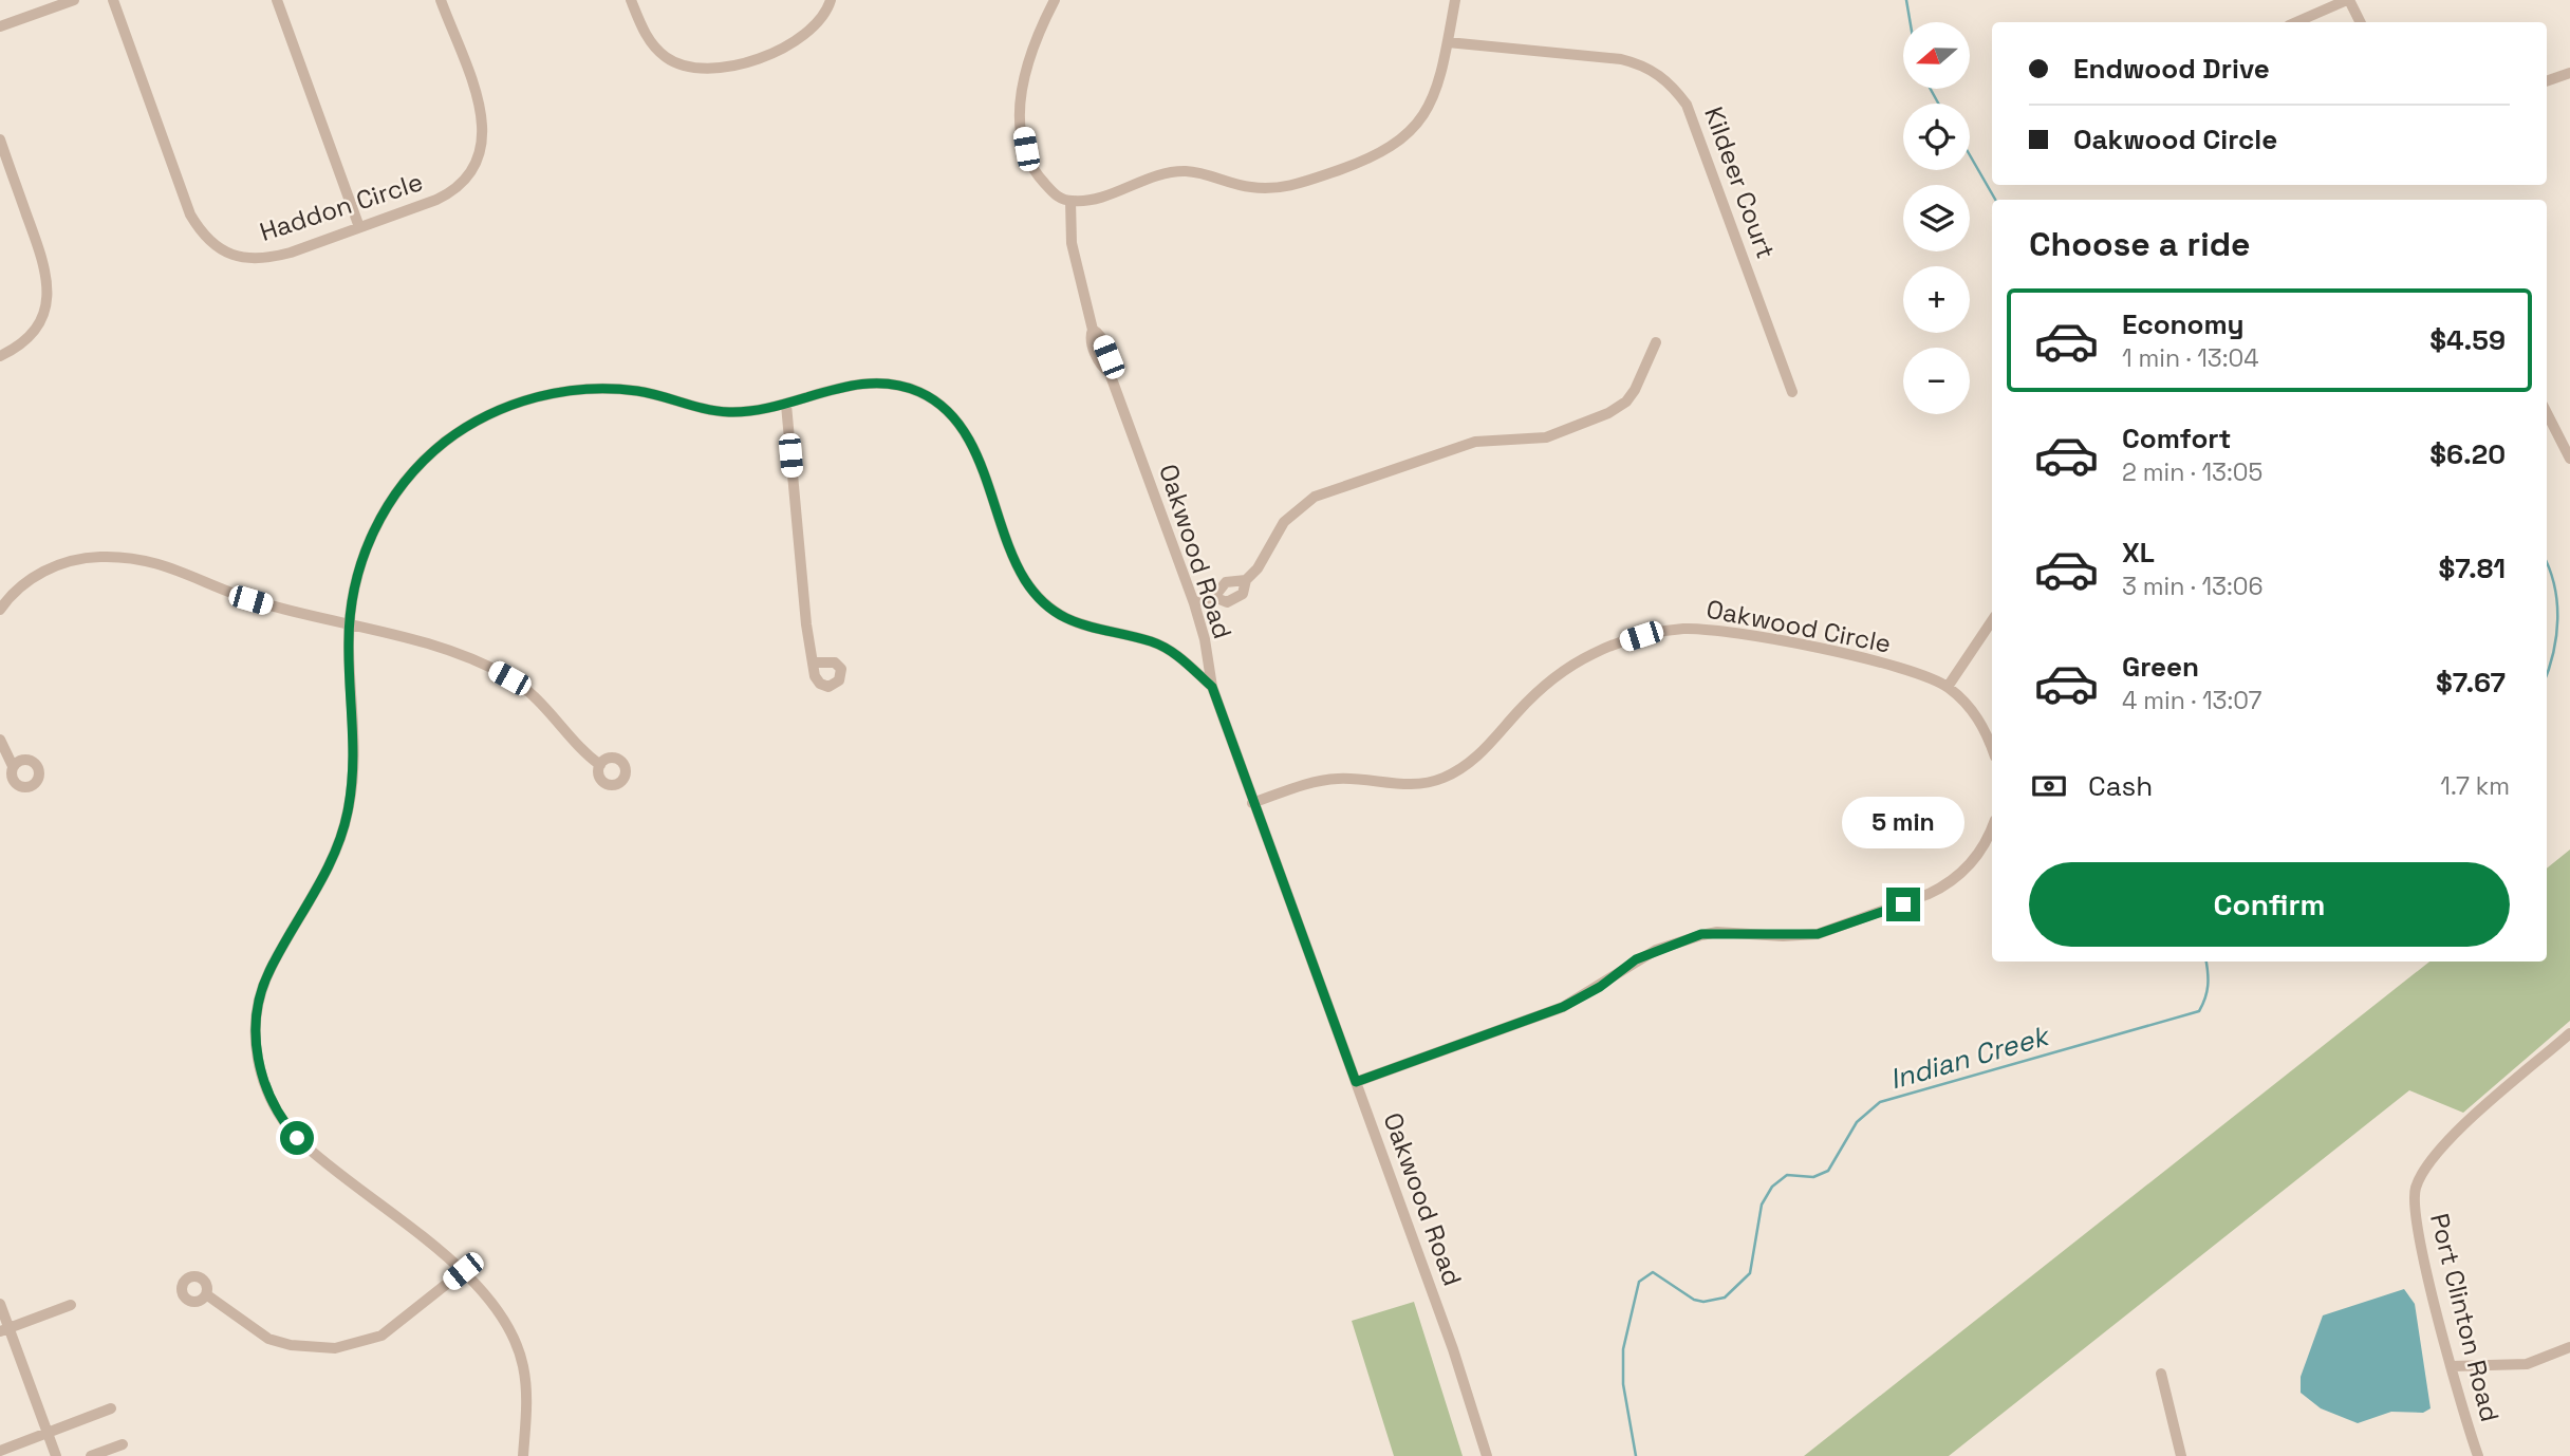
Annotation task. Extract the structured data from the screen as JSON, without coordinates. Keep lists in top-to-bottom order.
{
  "streets": {
    "street": [
      "Kildeer Court",
      "Haddon Circle",
      "Oakwood Road",
      "Oakwood Circle",
      "Port Clinton Road"
    ]
  },
  "crossings": [
    ["Oakwood Road", "Oakwood Circle"]
  ],
  "water": ["Indian Creek"],
  "north": "left",
  "page": {
    "map_buttons": ["+", "−"],
    "banner": ["Endwood Drive", "Oakwood Circle"],
    "heading": "Choose a ride",
    "list": [
      {
        "name": "Economy",
        "note": "1 min · 13:04",
        "value": "$4.59"
      },
      {
        "name": "Comfort",
        "note": "2 min · 13:05",
        "value": "$6.20"
      },
      {
        "name": "XL",
        "note": "3 min · 13:06",
        "value": "$7.81"
      },
      {
        "name": "Green",
        "note": "4 min · 13:07",
        "value": "$7.67"
      }
    ],
    "pay": ["Cash", "1.7 km"],
    "bubble": "5 min",
    "buttons": "Confirm"
  }
}
